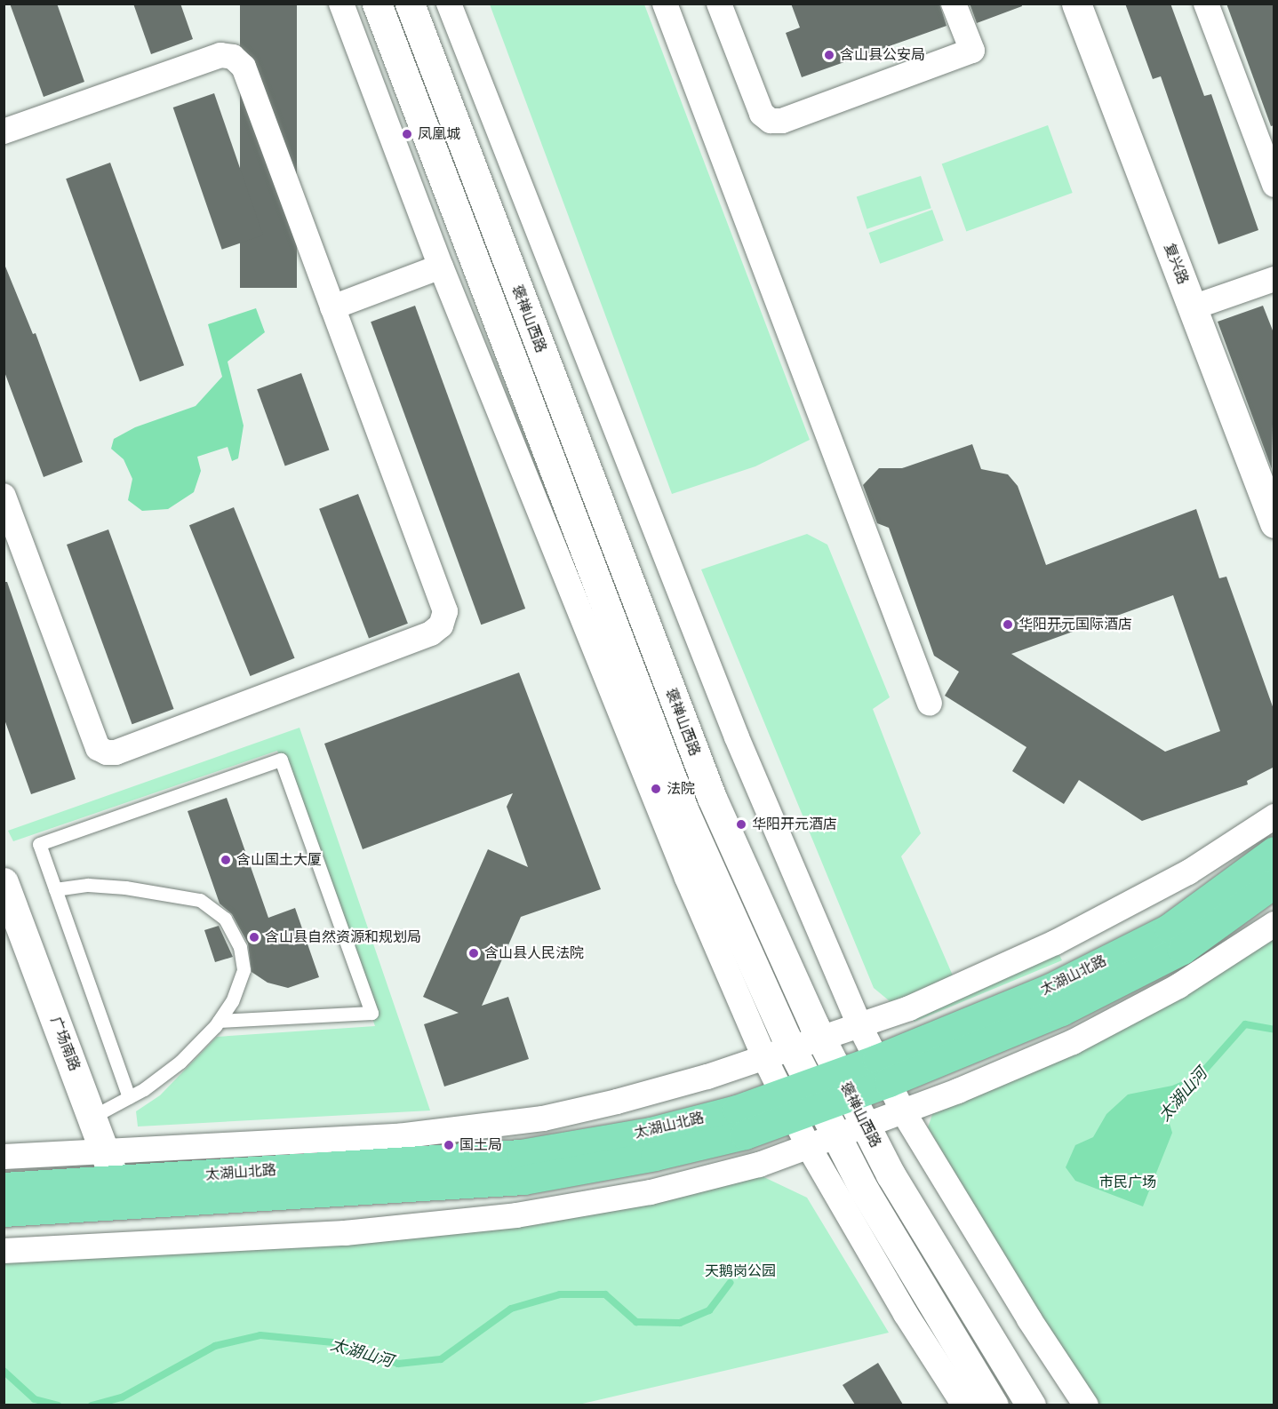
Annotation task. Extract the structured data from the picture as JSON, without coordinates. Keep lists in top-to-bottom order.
{
  "streets": {
    "main road": [
      "复兴路",
      "褒禅山西路",
      "太湖山北路",
      "广场南路"
    ]
  },
  "crossings": [
    ["褒禅山西路", "太湖山北路"],
    ["太湖山北路", "广场南路"]
  ],
  "water": ["太湖山河"],
  "parks": ["市民广场", "天鹅岗公园"],
  "places": [
    "含山县公安局",
    "凤凰城",
    "华阳开元国际酒店",
    "法院",
    "华阳开元酒店",
    "含山国土大厦",
    "含山县自然资源和规划局",
    "含山县人民法院",
    "国土局"
  ]
}
